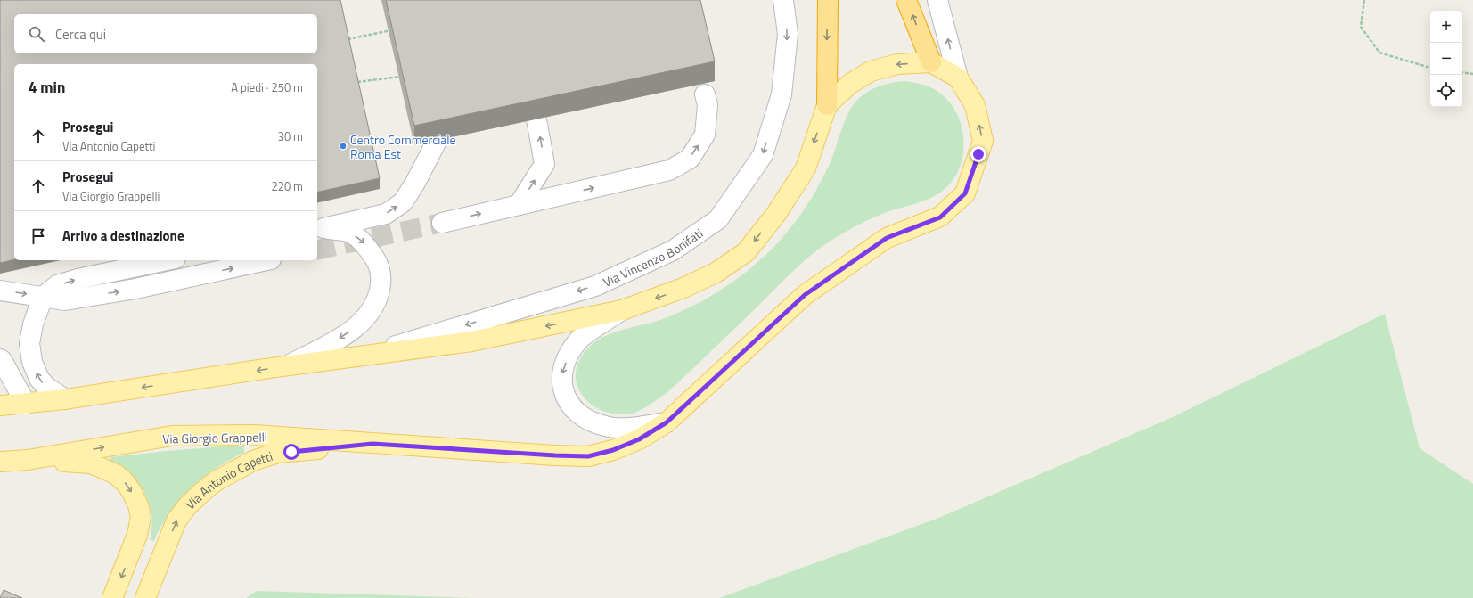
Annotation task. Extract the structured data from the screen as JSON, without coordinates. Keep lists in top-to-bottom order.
{
  "streets": {
    "main road": ["Via Giorgio Grappelli", "Via Antonio Capetti"],
    "street": ["Via Vincenzo Bonifati"]
  },
  "crossings": [
    ["Via Giorgio Grappelli", "Via Antonio Capetti"]
  ],
  "one_way": ["Via Vincenzo Bonifati"],
  "places": ["Centro Commerciale Roma Est"],
  "page": {
    "map_buttons": ["+", "−"],
    "search": "Cerca qui",
    "heading": ["4 min", "A piedi · 250 m"],
    "list": [
      ["Prosegui", "Via Antonio Capetti", "30 m"],
      ["Prosegui", "Via Giorgio Grappelli", "220 m"],
      "Arrivo a destinazione"
    ]
  }
}
